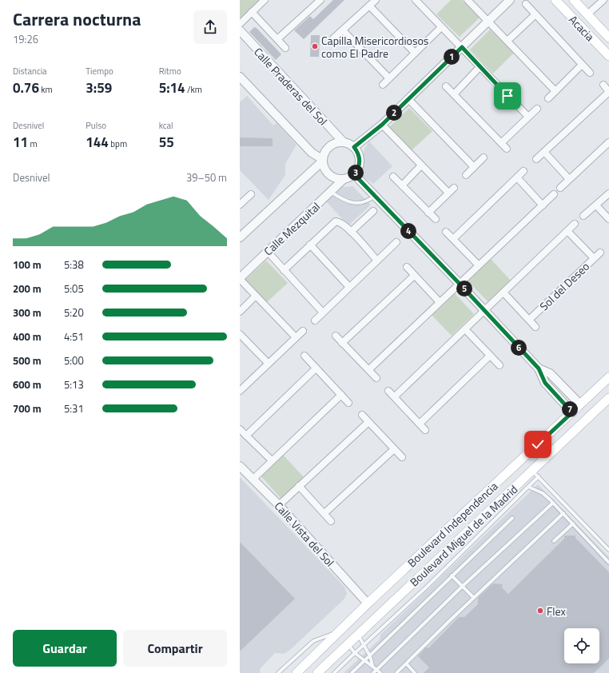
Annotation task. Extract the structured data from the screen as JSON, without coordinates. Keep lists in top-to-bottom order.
{
  "streets": {
    "main road": ["Acacia", "Boulevard Independencia", "Boulevard Miguel de la Madrid"],
    "street": [
      "Calle Praderas del Sol",
      "Calle Mezquital",
      "Sol del Deseo",
      "Calle Vista del Sol"
    ]
  },
  "crossings": [
    ["Calle Praderas del Sol", "Calle Mezquital"],
    ["Boulevard Independencia", "Calle Vista del Sol"]
  ],
  "places": ["Capilla Misericordiosos como El Padre", "Flex"],
  "page": {
    "heading": ["Carrera nocturna", "19:26"],
    "pins": [
      "1",
      "2",
      "3",
      "4",
      "5",
      "6",
      "7"
    ],
    "stats": [
      ["Distancia", "0.76 km"],
      ["Tiempo", "3:59"],
      ["Ritmo", "5:14 /km"],
      ["Desnivel", "11 m"],
      ["Pulso", "144 bpm"],
      ["kcal", "55"]
    ],
    "chart": ["Desnivel", "39–50 m"],
    "list": [
      {
        "name": "100 m",
        "note": "5:38"
      },
      {
        "name": "200 m",
        "note": "5:05"
      },
      {
        "name": "300 m",
        "note": "5:20"
      },
      {
        "name": "400 m",
        "note": "4:51"
      },
      {
        "name": "500 m",
        "note": "5:00"
      },
      {
        "name": "600 m",
        "note": "5:13"
      },
      {
        "name": "700 m",
        "note": "5:31"
      }
    ],
    "buttons": ["Guardar", "Compartir"]
  }
}
